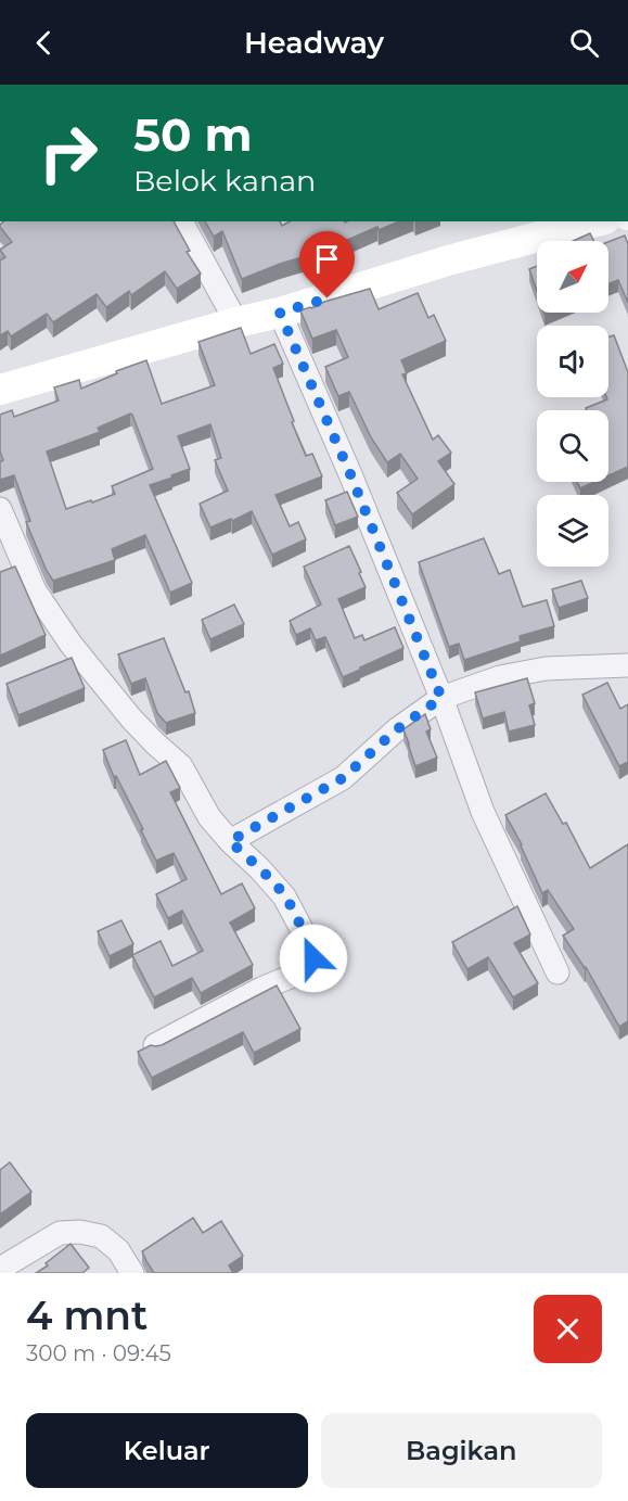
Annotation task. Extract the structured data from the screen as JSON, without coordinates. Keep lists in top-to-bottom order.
{
  "north": "top right",
  "page": {
    "header": "Headway",
    "turn": ["50 m", "Belok kanan"],
    "heading": ["4 mnt", "300 m · 09:45"],
    "buttons": ["Keluar", "Bagikan"]
  }
}
